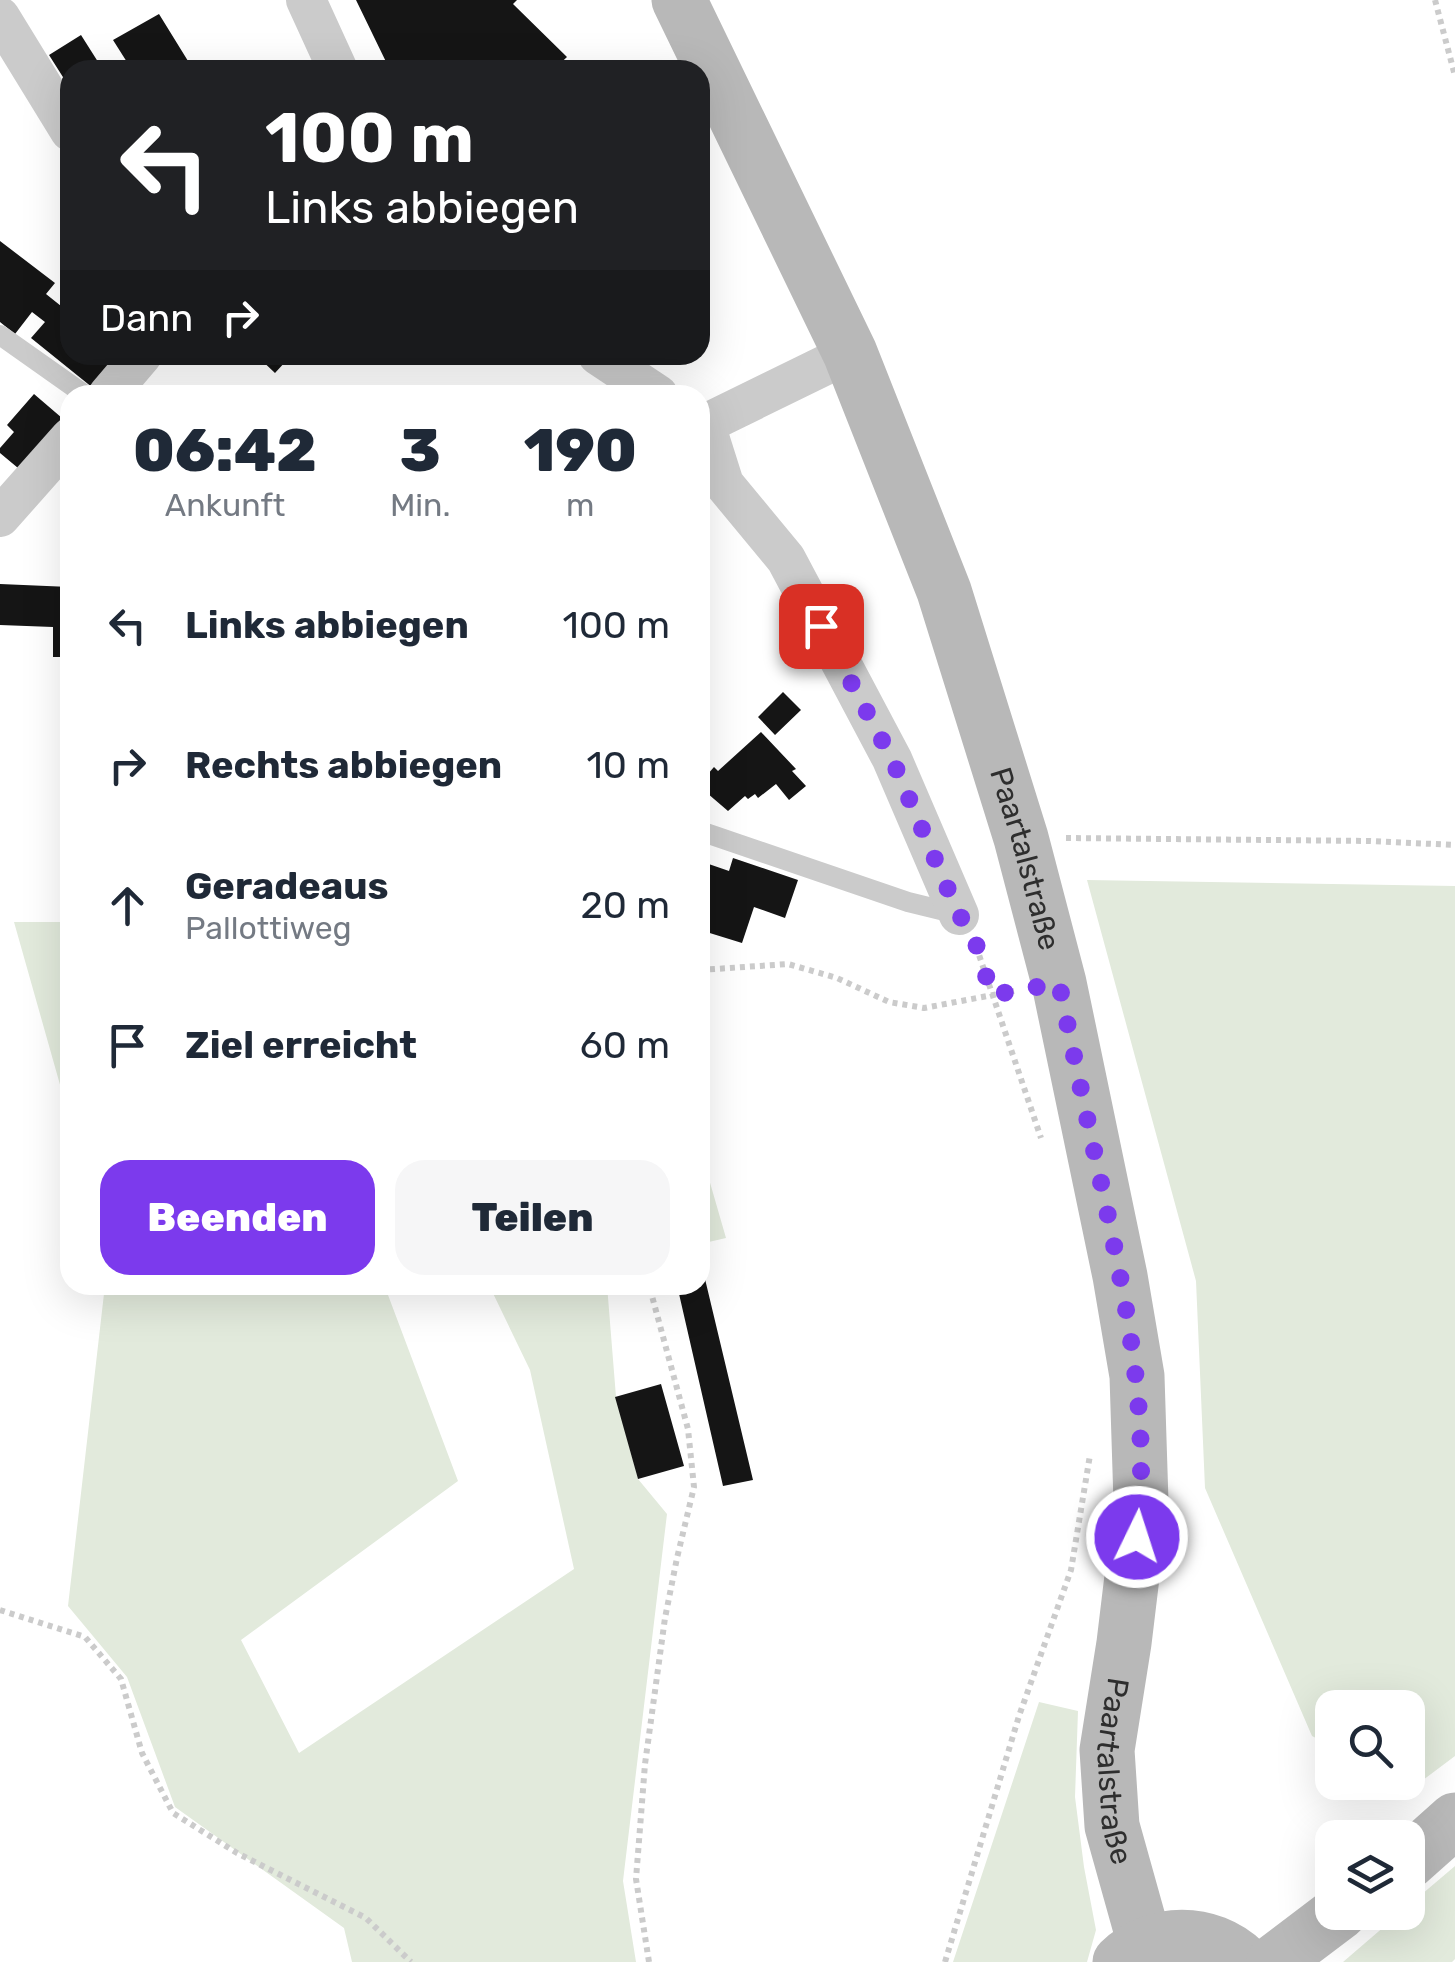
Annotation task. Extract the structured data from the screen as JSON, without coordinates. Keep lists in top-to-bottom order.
{
  "streets": {
    "main road": ["Paartalstraße"]
  },
  "page": {
    "turn": ["100 m", "Links abbiegen"],
    "then": "Dann",
    "eta": [
      "06:42",
      "Ankunft",
      "3",
      "Min.",
      "190",
      "m"
    ],
    "list": [
      {
        "name": "Links abbiegen",
        "value": "100 m"
      },
      {
        "name": "Rechts abbiegen",
        "value": "10 m"
      },
      {
        "name": "Geradeaus",
        "note": "Pallottiweg",
        "value": "20 m"
      },
      {
        "name": "Ziel erreicht",
        "value": "60 m"
      }
    ],
    "buttons": ["Beenden", "Teilen"]
  }
}
